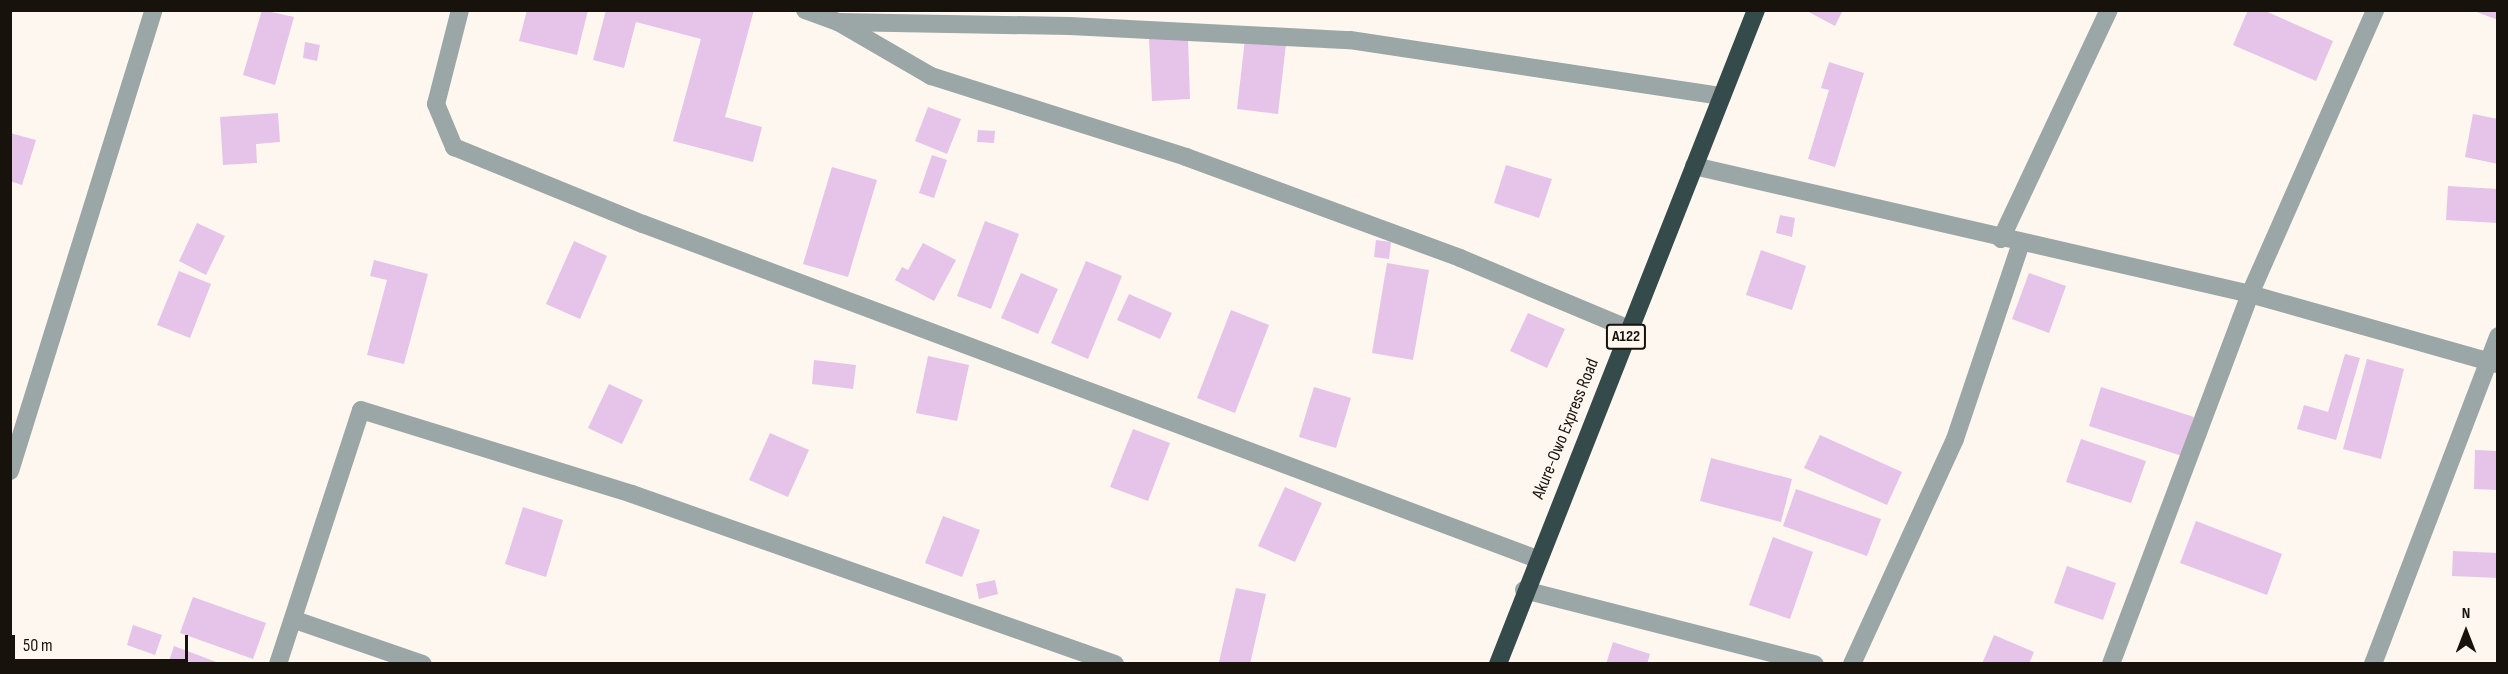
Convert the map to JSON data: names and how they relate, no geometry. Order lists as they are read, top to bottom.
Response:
{
  "streets": {
    "highway": ["A122", "Akure-Owo Express Road"]
  },
  "scale_bar": "50 m",
  "north": "top"
}
